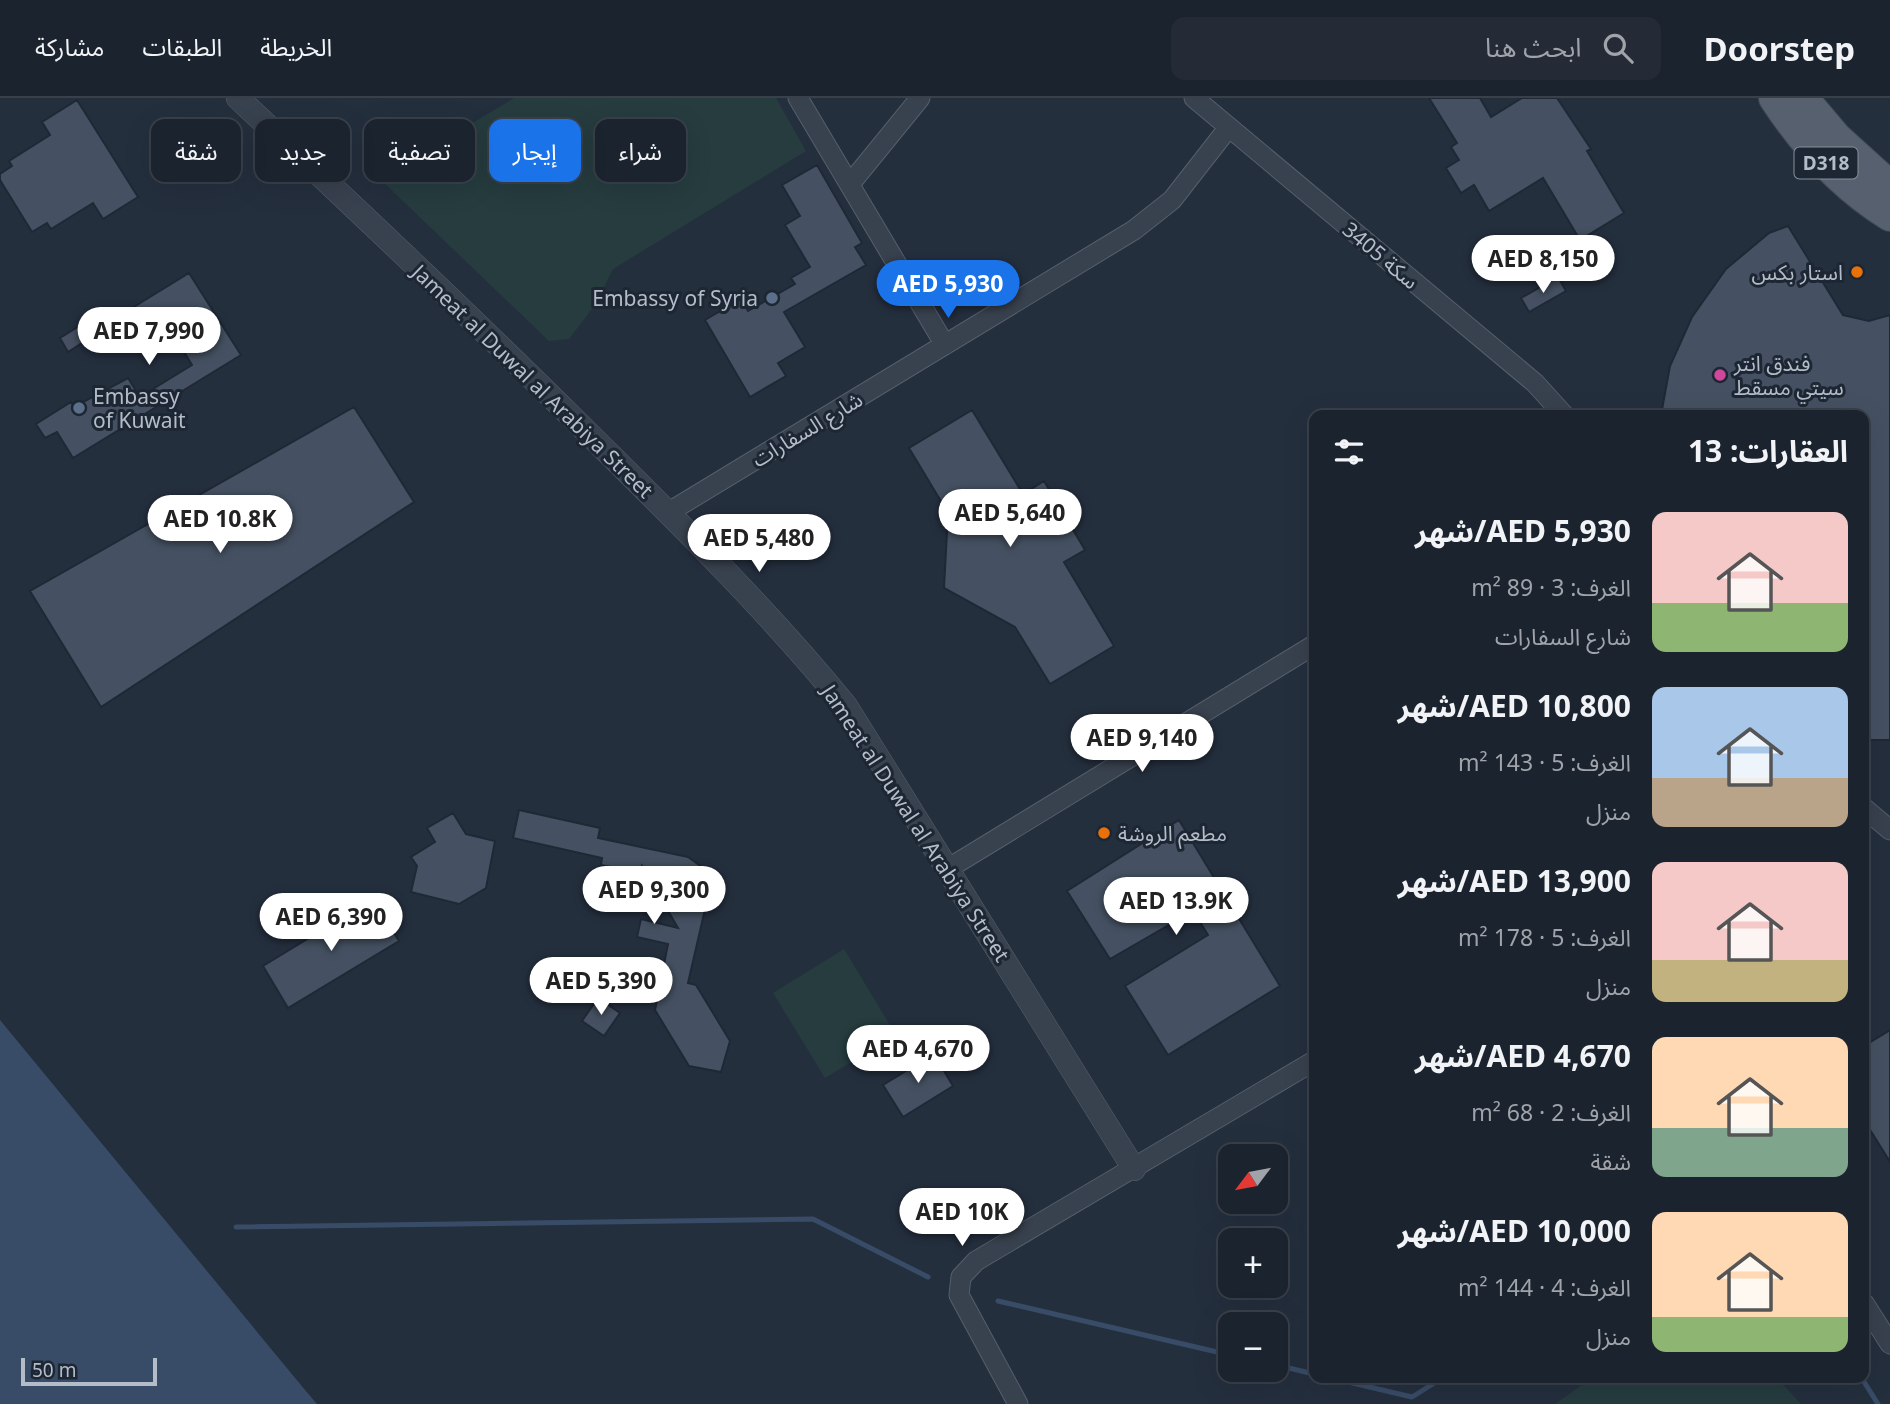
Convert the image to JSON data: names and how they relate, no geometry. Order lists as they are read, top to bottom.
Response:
{
  "streets": {
    "main road": ["D318"],
    "street": ["سكة 3405", "Jameat al Duwal al Arabiya Street", "شارع السفارات"]
  },
  "crossings": [
    ["سكة 3405", "شارع السفارات"],
    ["Jameat al Duwal al Arabiya Street", "شارع السفارات"]
  ],
  "places": [
    "استار بكس",
    "Embassy of Syria",
    "فندق انتر سيتي مسقط",
    "Embassy of Kuwait",
    "مطعم الروشة"
  ],
  "scale_bar": "50 m",
  "north": "bottom left",
  "page": {
    "header": "Doorstep",
    "search": "ابحث هنا",
    "nav": ["الخريطة", "الطبقات", "مشاركة"],
    "chip": [
      "شراء",
      "إيجار",
      "تصفية",
      "جديد",
      "شقة"
    ],
    "price": [
      "AED 8,150",
      "AED 5,930",
      "AED 7,990",
      "AED 5,640",
      "AED 10.8K",
      "AED 5,480",
      "AED 9,140",
      "AED 9,300",
      "AED 13.9K",
      "AED 6,390",
      "AED 5,390",
      "AED 4,670",
      "AED 10K"
    ],
    "heading": "العقارات: 13",
    "list": [
      {
        "name": "AED 5,930/شهر",
        "note": "الغرف: 3 · 89 m² · شارع السفارات"
      },
      {
        "name": "AED 10,800/شهر",
        "note": "الغرف: 5 · 143 m² · منزل"
      },
      {
        "name": "AED 13,900/شهر",
        "note": "الغرف: 5 · 178 m² · منزل"
      },
      {
        "name": "AED 4,670/شهر",
        "note": "الغرف: 2 · 68 m² · شقة"
      },
      {
        "name": "AED 10,000/شهر",
        "note": "الغرف: 4 · 144 m² · منزل"
      }
    ],
    "map_buttons": ["+", "−"],
    "scale": "50 m"
  }
}
